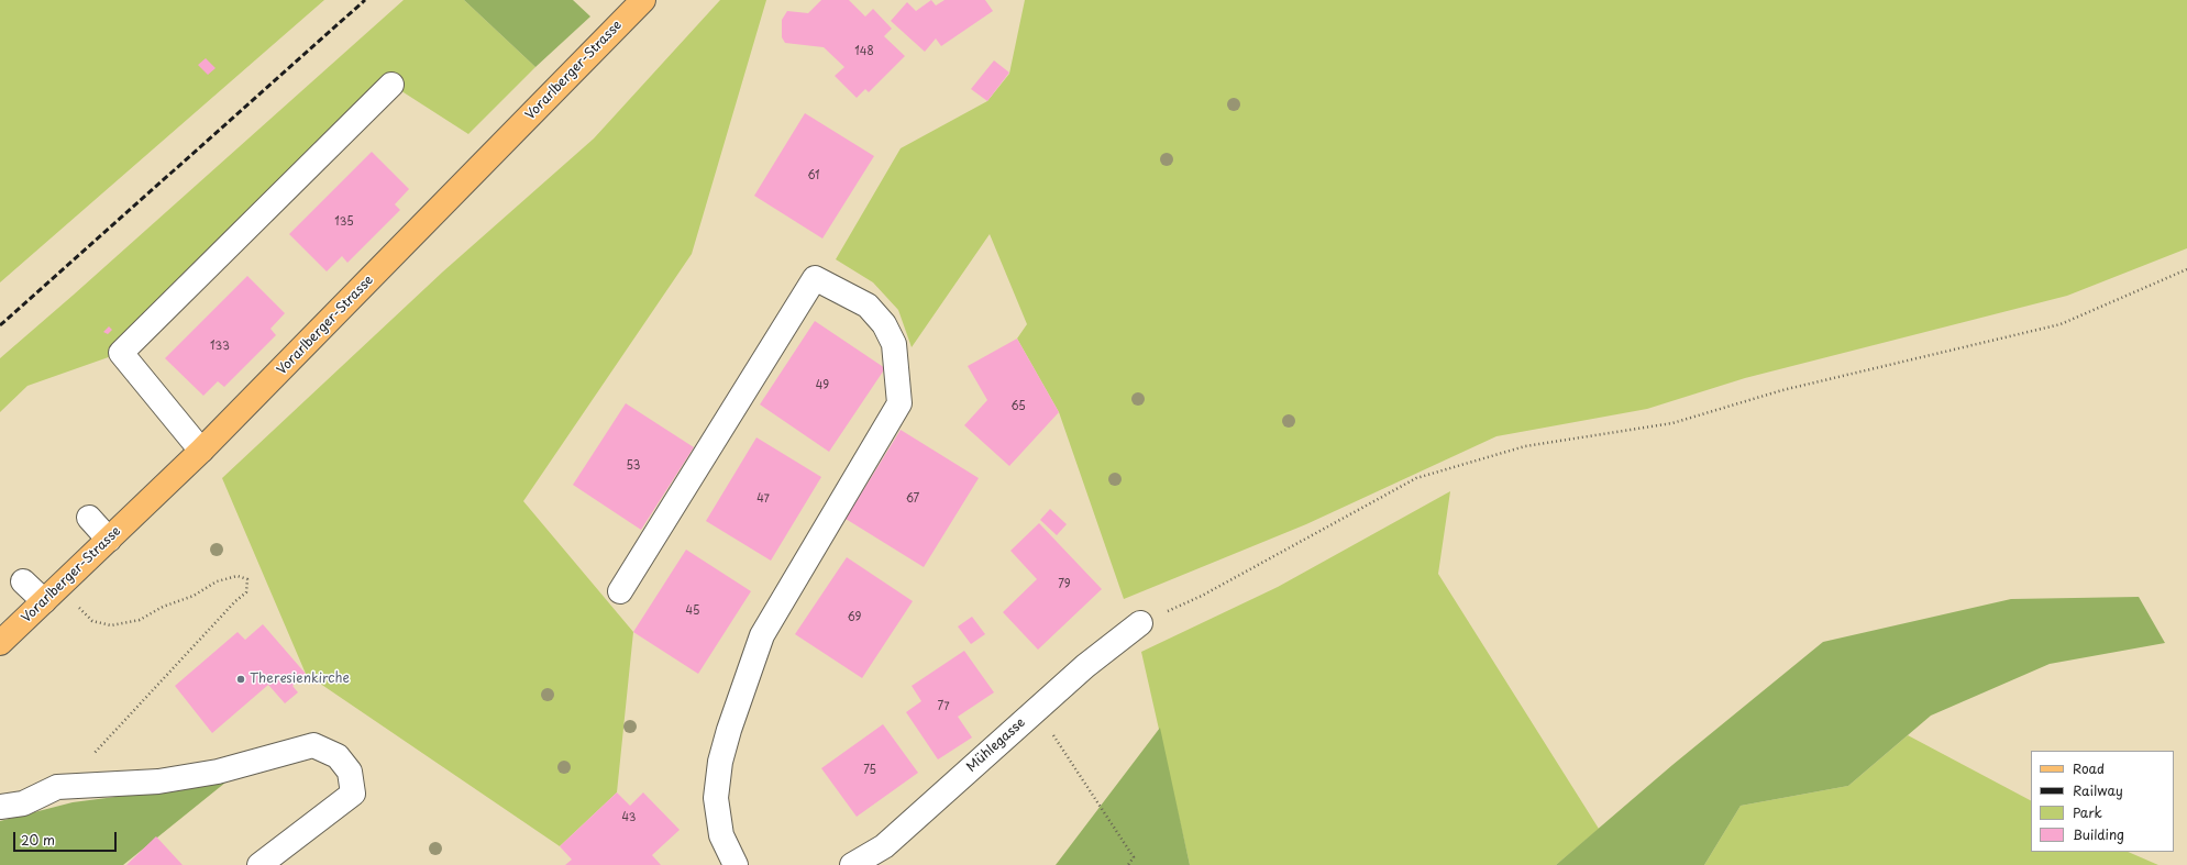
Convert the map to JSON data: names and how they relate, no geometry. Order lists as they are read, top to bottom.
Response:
{
  "streets": {
    "main road": ["Vorarlberger-Strasse"],
    "street": ["Mühlegasse"]
  },
  "places": ["Theresienkirche"],
  "house_numbers": [
    "148",
    "61",
    "135",
    "133",
    "49",
    "65",
    "53",
    "47",
    "67",
    "79",
    "45",
    "69",
    "77",
    "75",
    "43"
  ],
  "legend": [
    "Road",
    "Railway",
    "Park",
    "Building"
  ],
  "scale_bar": "20 m"
}
